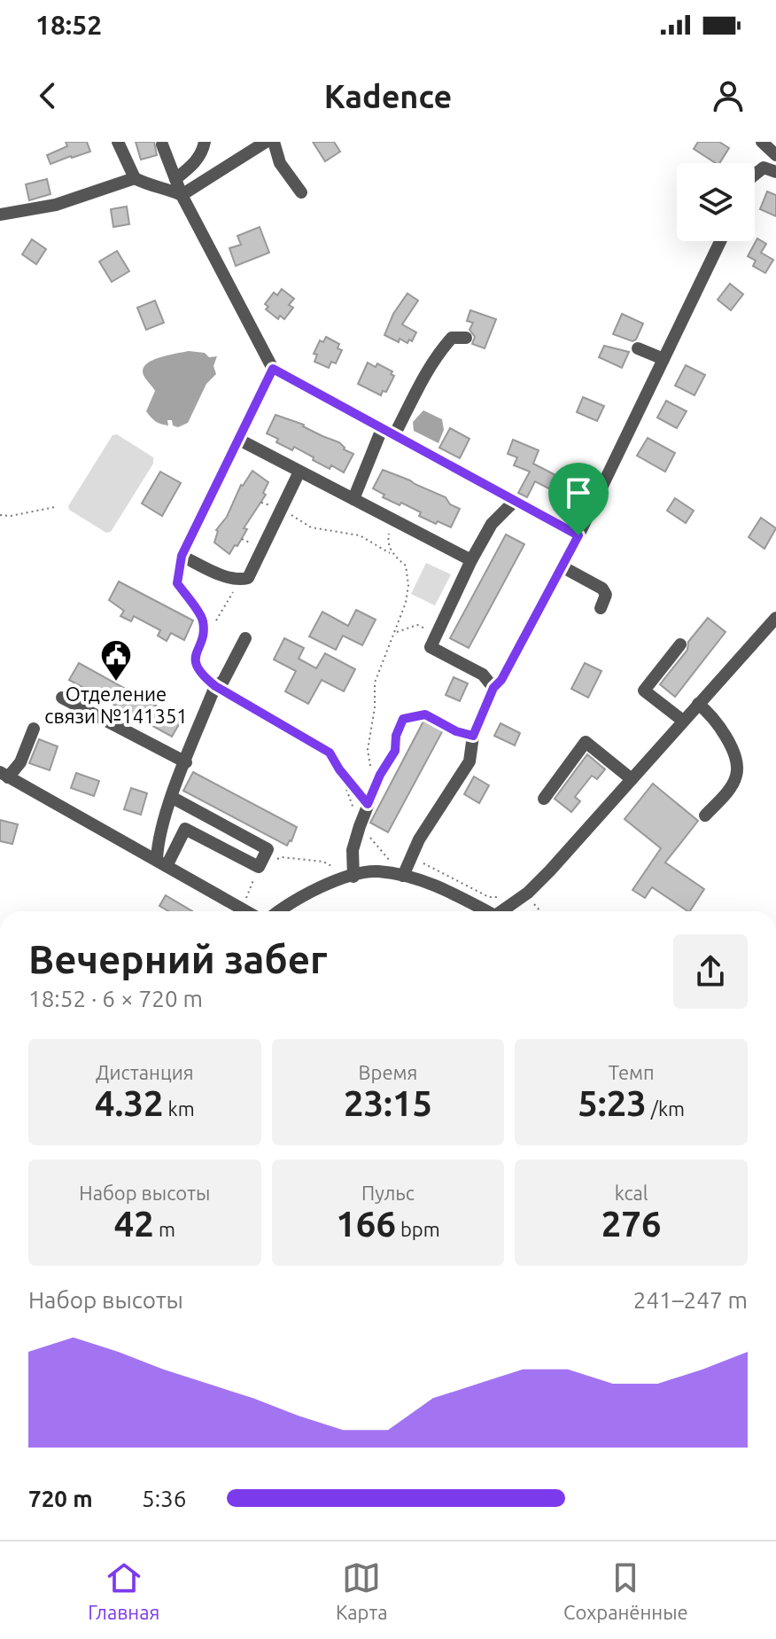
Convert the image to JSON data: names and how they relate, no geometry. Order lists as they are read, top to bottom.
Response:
{
  "places": {
    "public building": ["Отделение связи №141351"]
  },
  "page": {
    "status": "18:52",
    "header": "Kadence",
    "heading": ["Вечерний забег", "18:52 · 6 × 720 m"],
    "stats": [
      ["Дистанция", "4.32 km"],
      ["Время", "23:15"],
      ["Темп", "5:23 /km"],
      ["Набор высоты", "42 m"],
      ["Пульс", "166 bpm"],
      ["kcal", "276"]
    ],
    "chart": ["Набор высоты", "241–247 m"],
    "list": [
      {
        "name": "720 m",
        "note": "5:36"
      }
    ],
    "tabs": ["Главная", "Карта", "Сохранённые"]
  }
}
